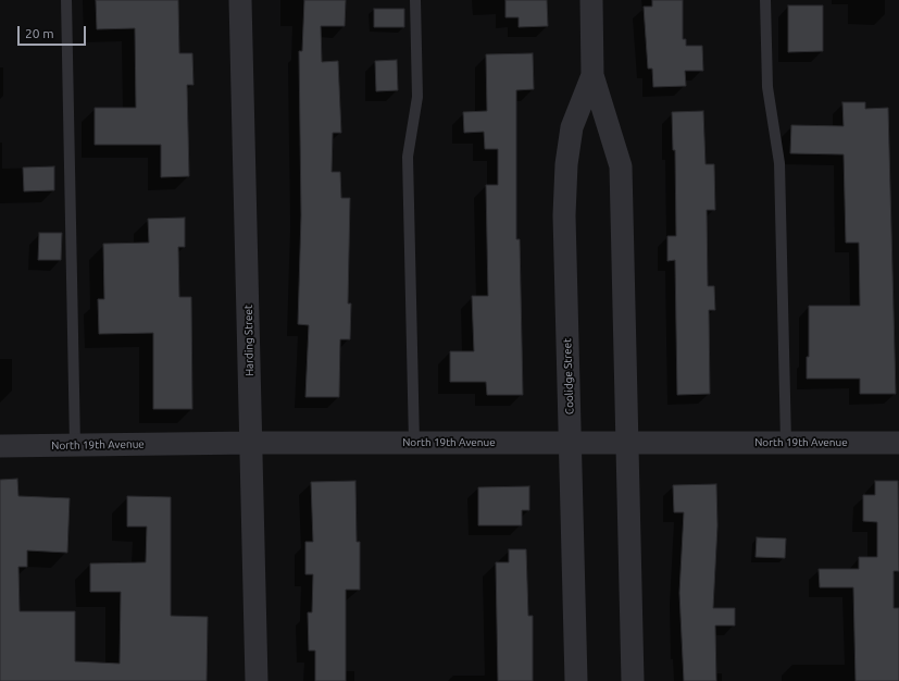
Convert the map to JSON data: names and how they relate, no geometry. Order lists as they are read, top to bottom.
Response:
{
  "streets": {
    "street": ["Harding Street", "Coolidge Street", "North 19th Avenue"]
  },
  "crossings": [
    ["Harding Street", "North 19th Avenue"],
    ["Coolidge Street", "North 19th Avenue"]
  ],
  "scale_bar": "20 m"
}
